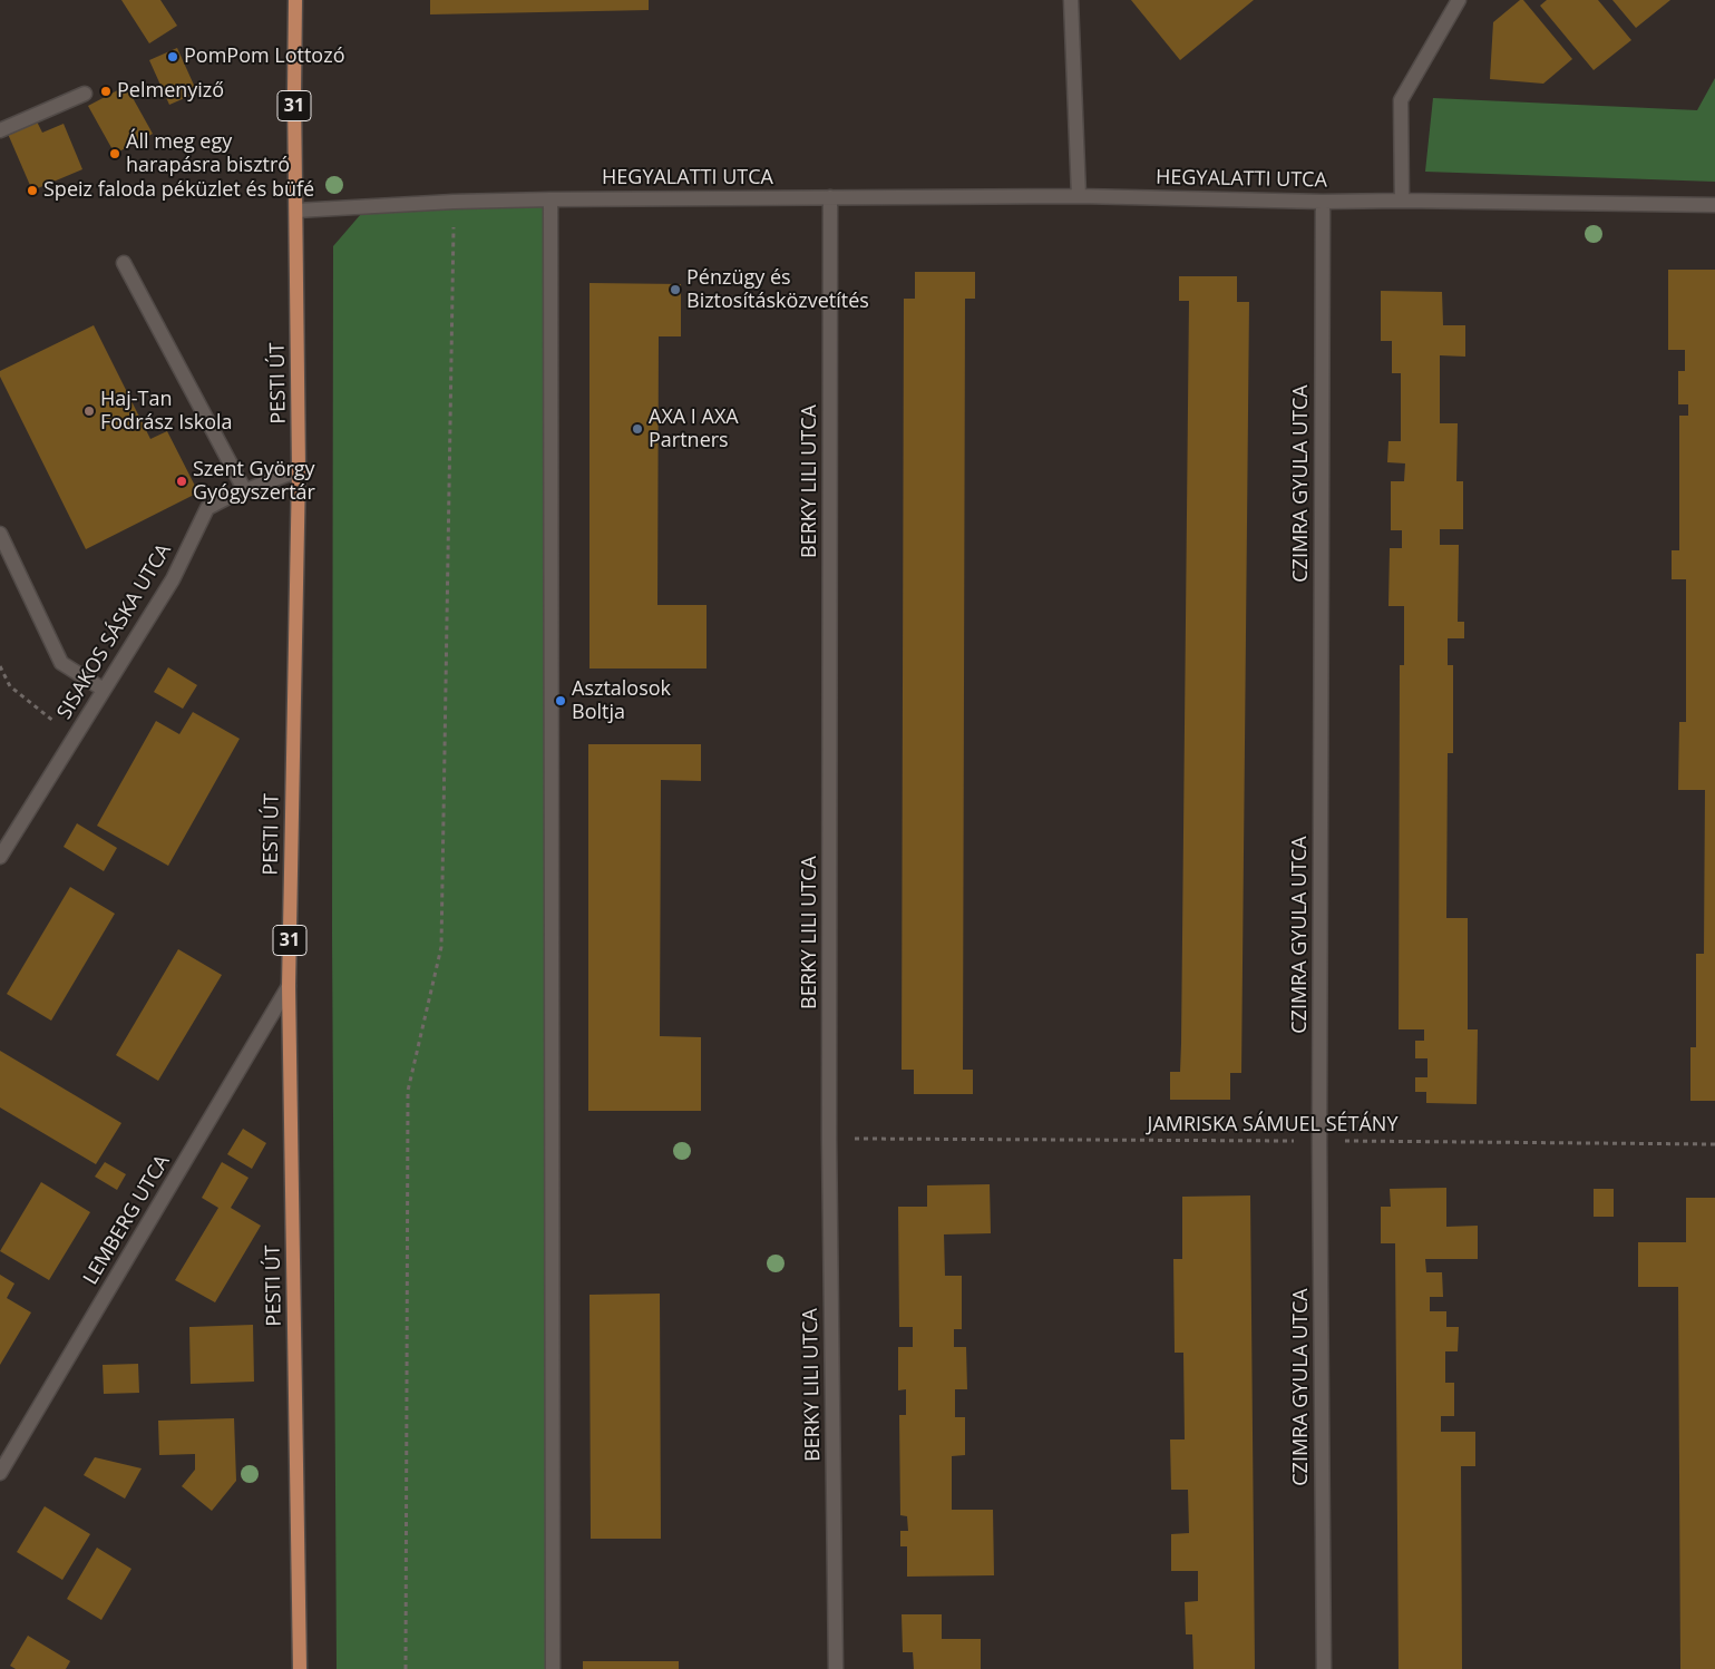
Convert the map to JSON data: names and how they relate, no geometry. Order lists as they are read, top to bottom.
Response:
{
  "streets": {
    "main road": ["31", "PESTI ÚT"],
    "street": [
      "HEGYALATTI UTCA",
      "BERKY LILI UTCA",
      "CZIMRA GYULA UTCA",
      "SISAKOS SÁSKA UTCA",
      "LEMBERG UTCA"
    ],
    "path": ["JAMRISKA SÁMUEL SÉTÁNY"]
  },
  "crossings": [
    ["HEGYALATTI UTCA", "PESTI ÚT"],
    ["HEGYALATTI UTCA", "BERKY LILI UTCA"],
    ["HEGYALATTI UTCA", "CZIMRA GYULA UTCA"],
    ["PESTI ÚT", "SISAKOS SÁSKA UTCA"],
    ["PESTI ÚT", "LEMBERG UTCA"],
    ["BERKY LILI UTCA", "JAMRISKA SÁMUEL SÉTÁNY"],
    ["CZIMRA GYULA UTCA", "JAMRISKA SÁMUEL SÉTÁNY"]
  ],
  "places": [
    "PomPom Lottozó",
    "Pelmenyiző",
    "Áll meg egy harapásra bisztró",
    "Speiz faloda péküzlet és büfé",
    "Pénzügy és Biztosításközvetítés",
    "Haj-Tan Fodrász Iskola",
    "AXA I AXA Partners",
    "Szent György Gyógyszertár",
    "Asztalosok Boltja"
  ]
}
